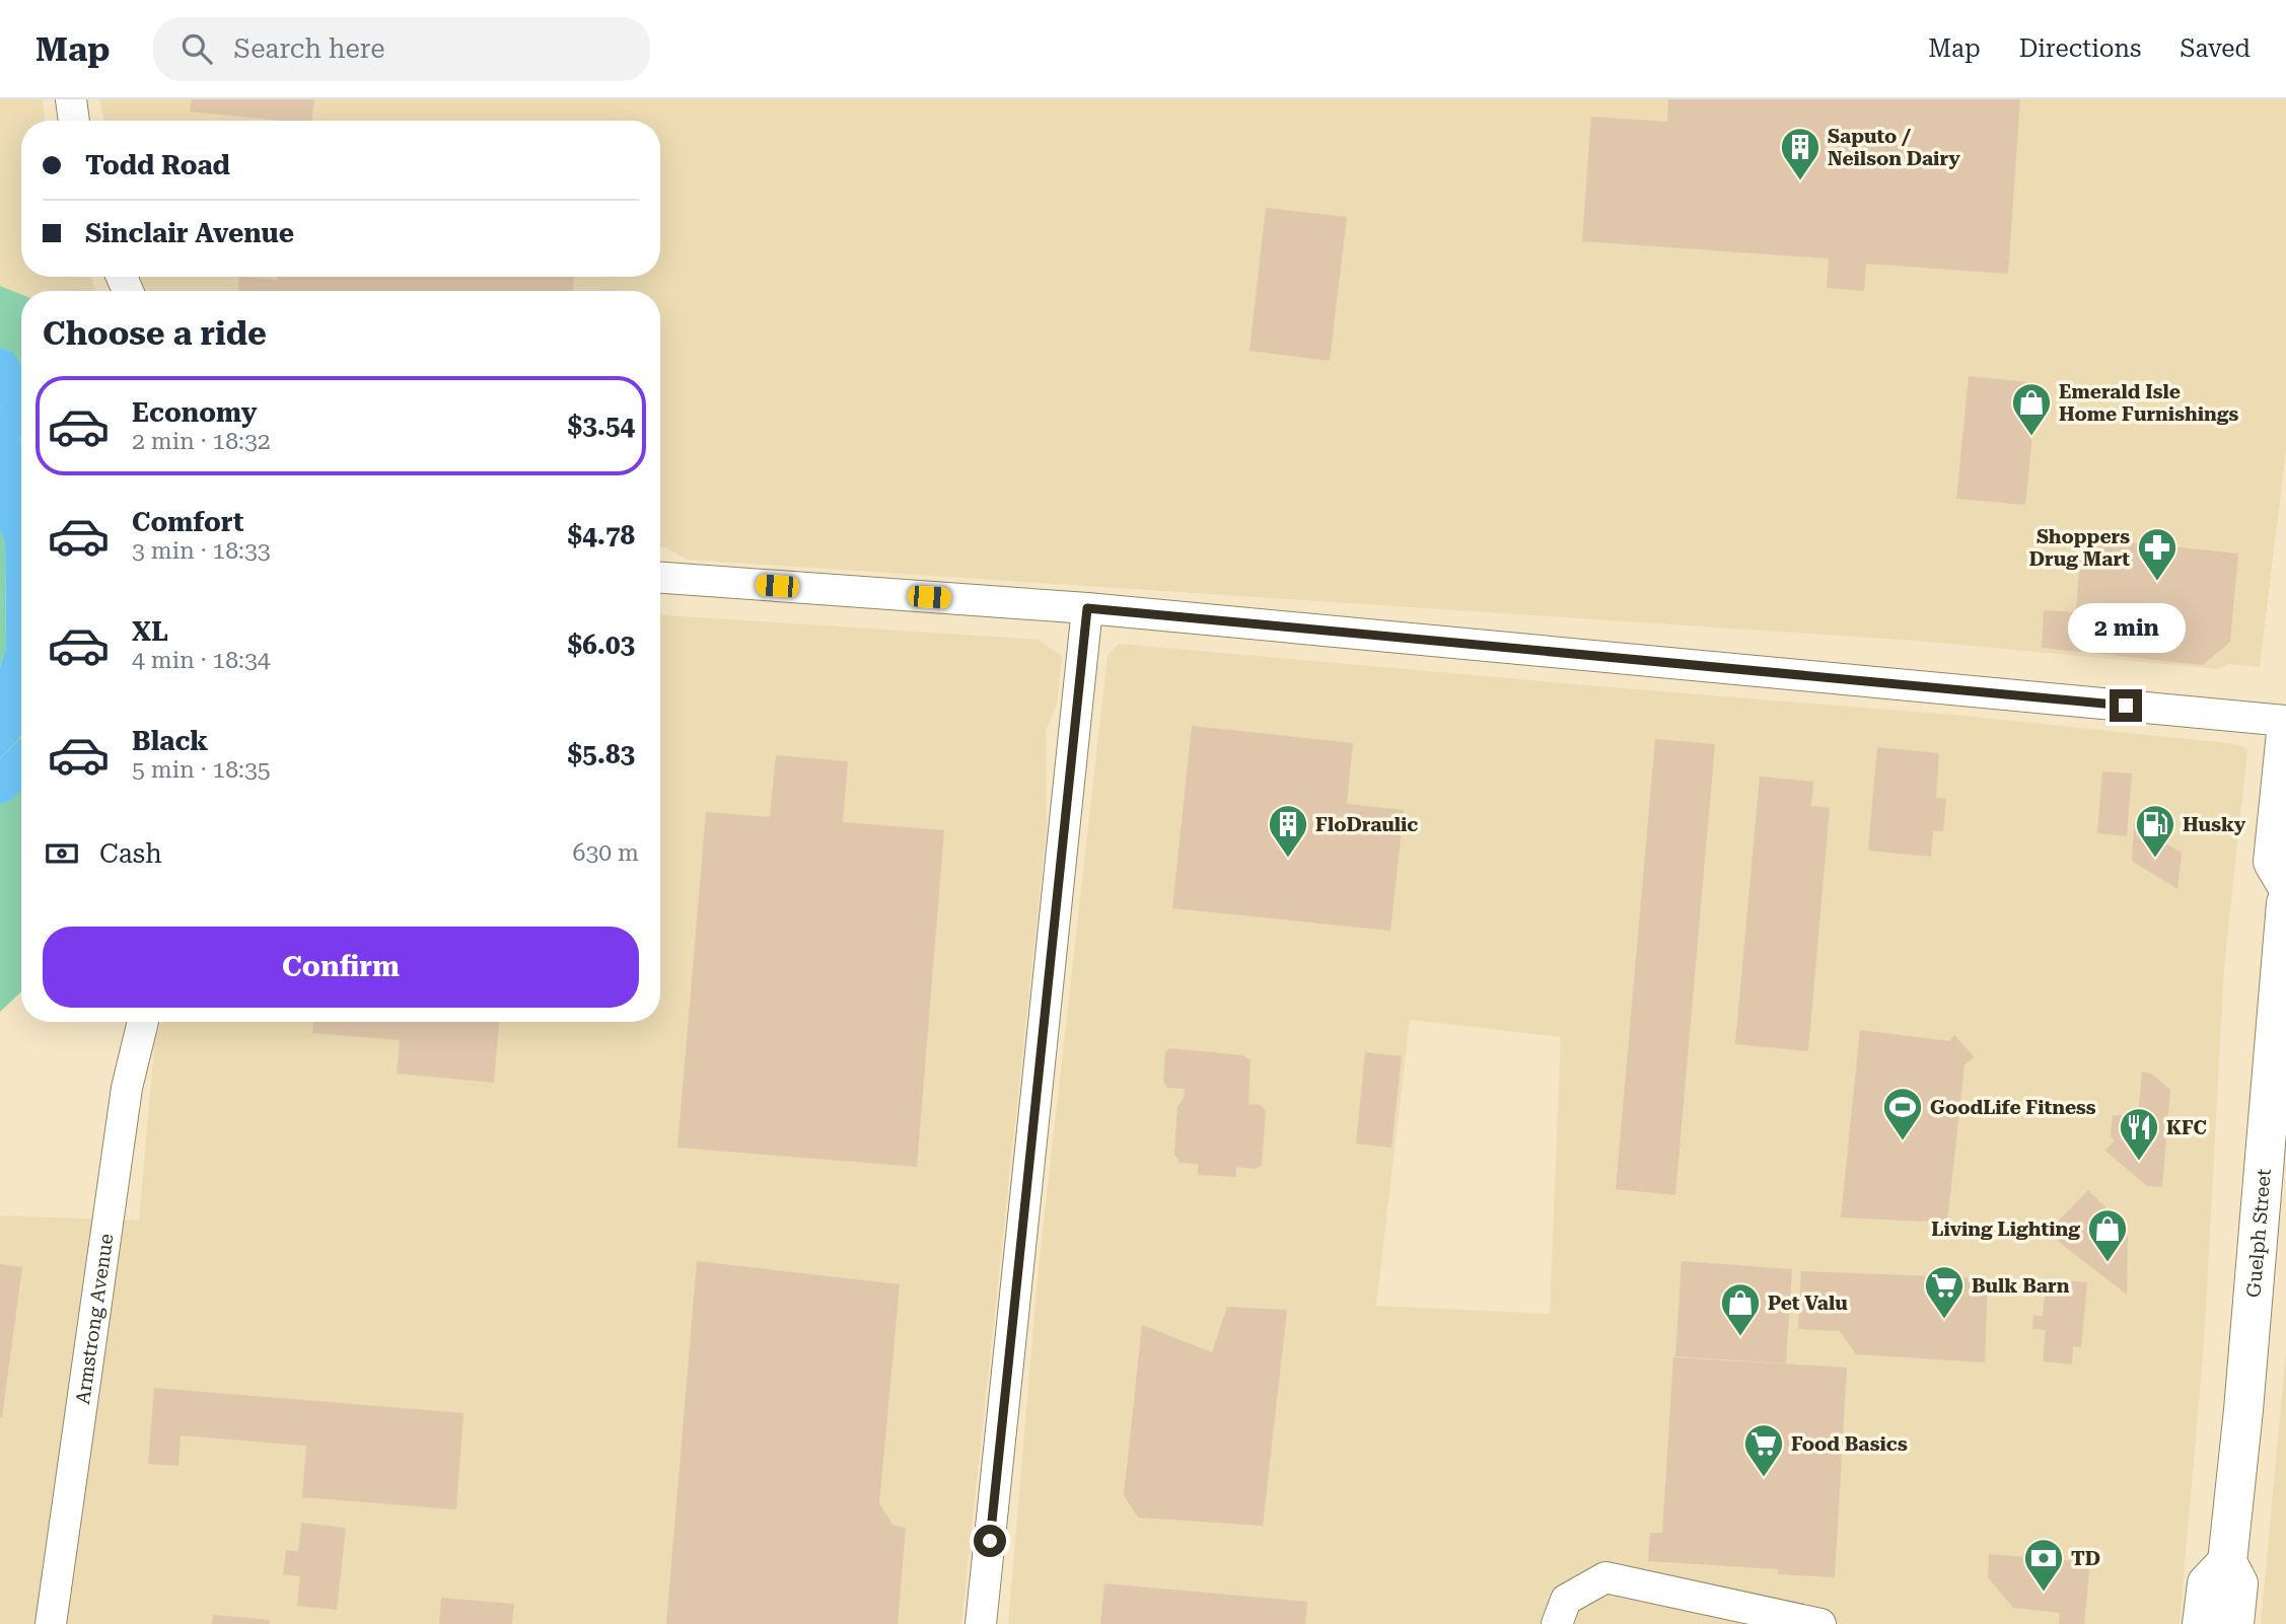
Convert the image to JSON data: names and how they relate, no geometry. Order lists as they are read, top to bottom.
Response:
{
  "streets": {
    "main road": ["Guelph Street"],
    "street": ["Armstrong Avenue"]
  },
  "places": {
    "building": ["Saputo / Neilson Dairy", "FloDraulic"],
    "shop": ["Emerald Isle Home Furnishings", "Living Lighting", "Pet Valu"],
    "pharmacy": ["Shoppers Drug Mart"],
    "fuel station": ["Husky"],
    "sports": ["GoodLife Fitness"],
    "restaurant": ["KFC"],
    "supermarket": ["Bulk Barn", "Food Basics"],
    "bank": ["TD"]
  },
  "page": {
    "header": "Map",
    "search": "Search here",
    "nav": ["Map", "Directions", "Saved"],
    "banner": ["Todd Road", "Sinclair Avenue"],
    "heading": "Choose a ride",
    "list": [
      {
        "name": "Economy",
        "note": "2 min · 18:32",
        "value": "$3.54"
      },
      {
        "name": "Comfort",
        "note": "3 min · 18:33",
        "value": "$4.78"
      },
      {
        "name": "XL",
        "note": "4 min · 18:34",
        "value": "$6.03"
      },
      {
        "name": "Black",
        "note": "5 min · 18:35",
        "value": "$5.83"
      }
    ],
    "bubble": "2 min",
    "pay": ["Cash", "630 m"],
    "buttons": "Confirm"
  }
}
